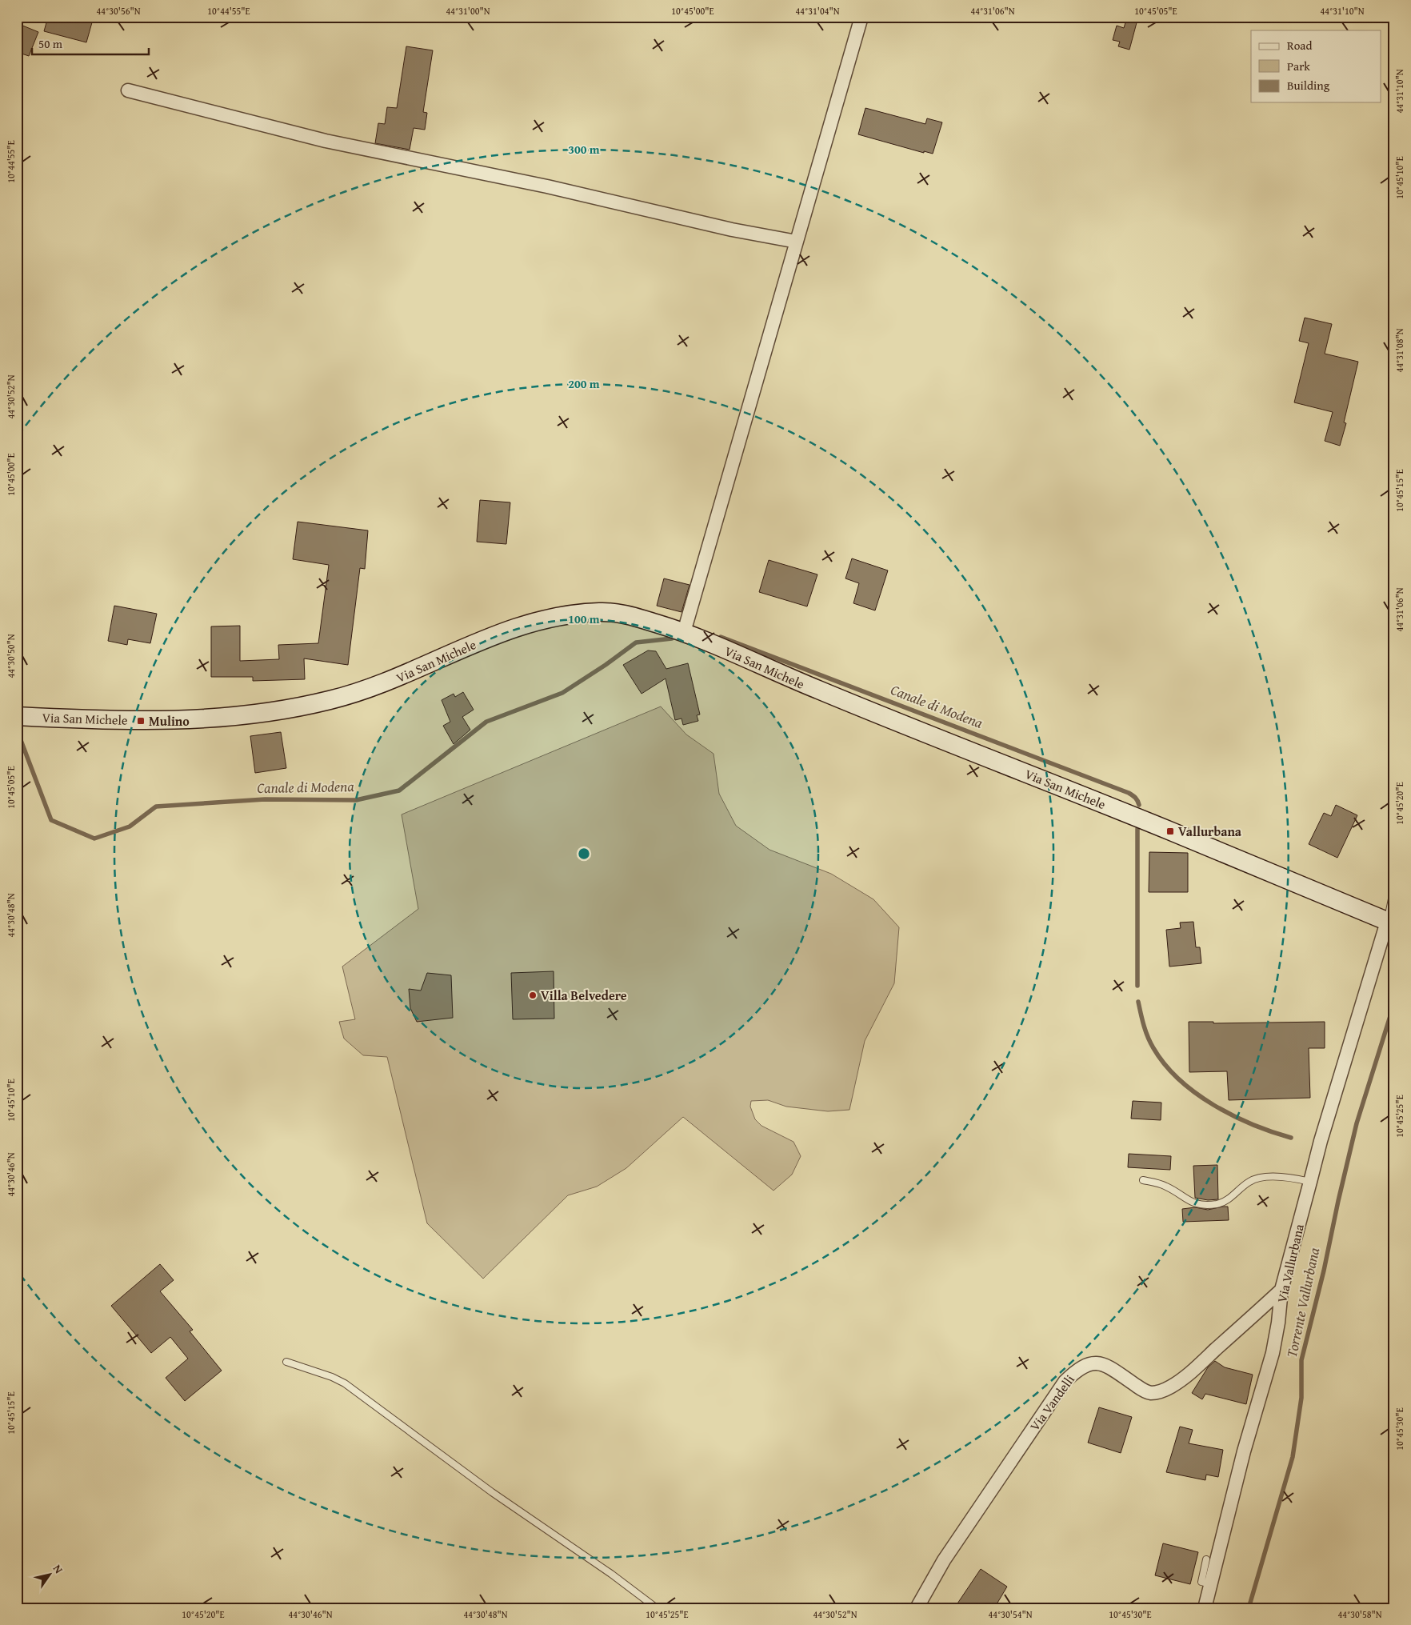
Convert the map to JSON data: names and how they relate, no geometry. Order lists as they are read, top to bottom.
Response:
{
  "streets": {
    "main road": ["Via San Michele"],
    "street": ["Via Vallurbana", "Via Vandelli"]
  },
  "crossings": [
    ["Via San Michele", "Via Vallurbana"],
    ["Via Vallurbana", "Via Vandelli"]
  ],
  "water": ["Canale di Modena", "Torrente Vallurbana"],
  "places": {
    "transit": ["Mulino", "Vallurbana"],
    "other": ["Villa Belvedere"]
  },
  "legend": ["Road", "Park", "Building"],
  "scale_bar": "50 m",
  "north": "top right",
  "coordinates": [
    "44°30'56\"N",
    "10°44'55\"E",
    "44°31'00\"N",
    "10°45'00\"E",
    "44°31'04\"N",
    "44°31'06\"N",
    "10°45'05\"E",
    "44°31'10\"N",
    "10°45'10\"E",
    "44°31'08\"N",
    "44°30'52\"N",
    "10°45'15\"E",
    "44°30'50\"N",
    "10°45'20\"E",
    "44°30'48\"N",
    "10°45'25\"E",
    "44°30'46\"N",
    "10°45'30\"E",
    "44°30'54\"N",
    "44°30'58\"N"
  ],
  "rings": ["300 m", "200 m", "100 m"]
}
